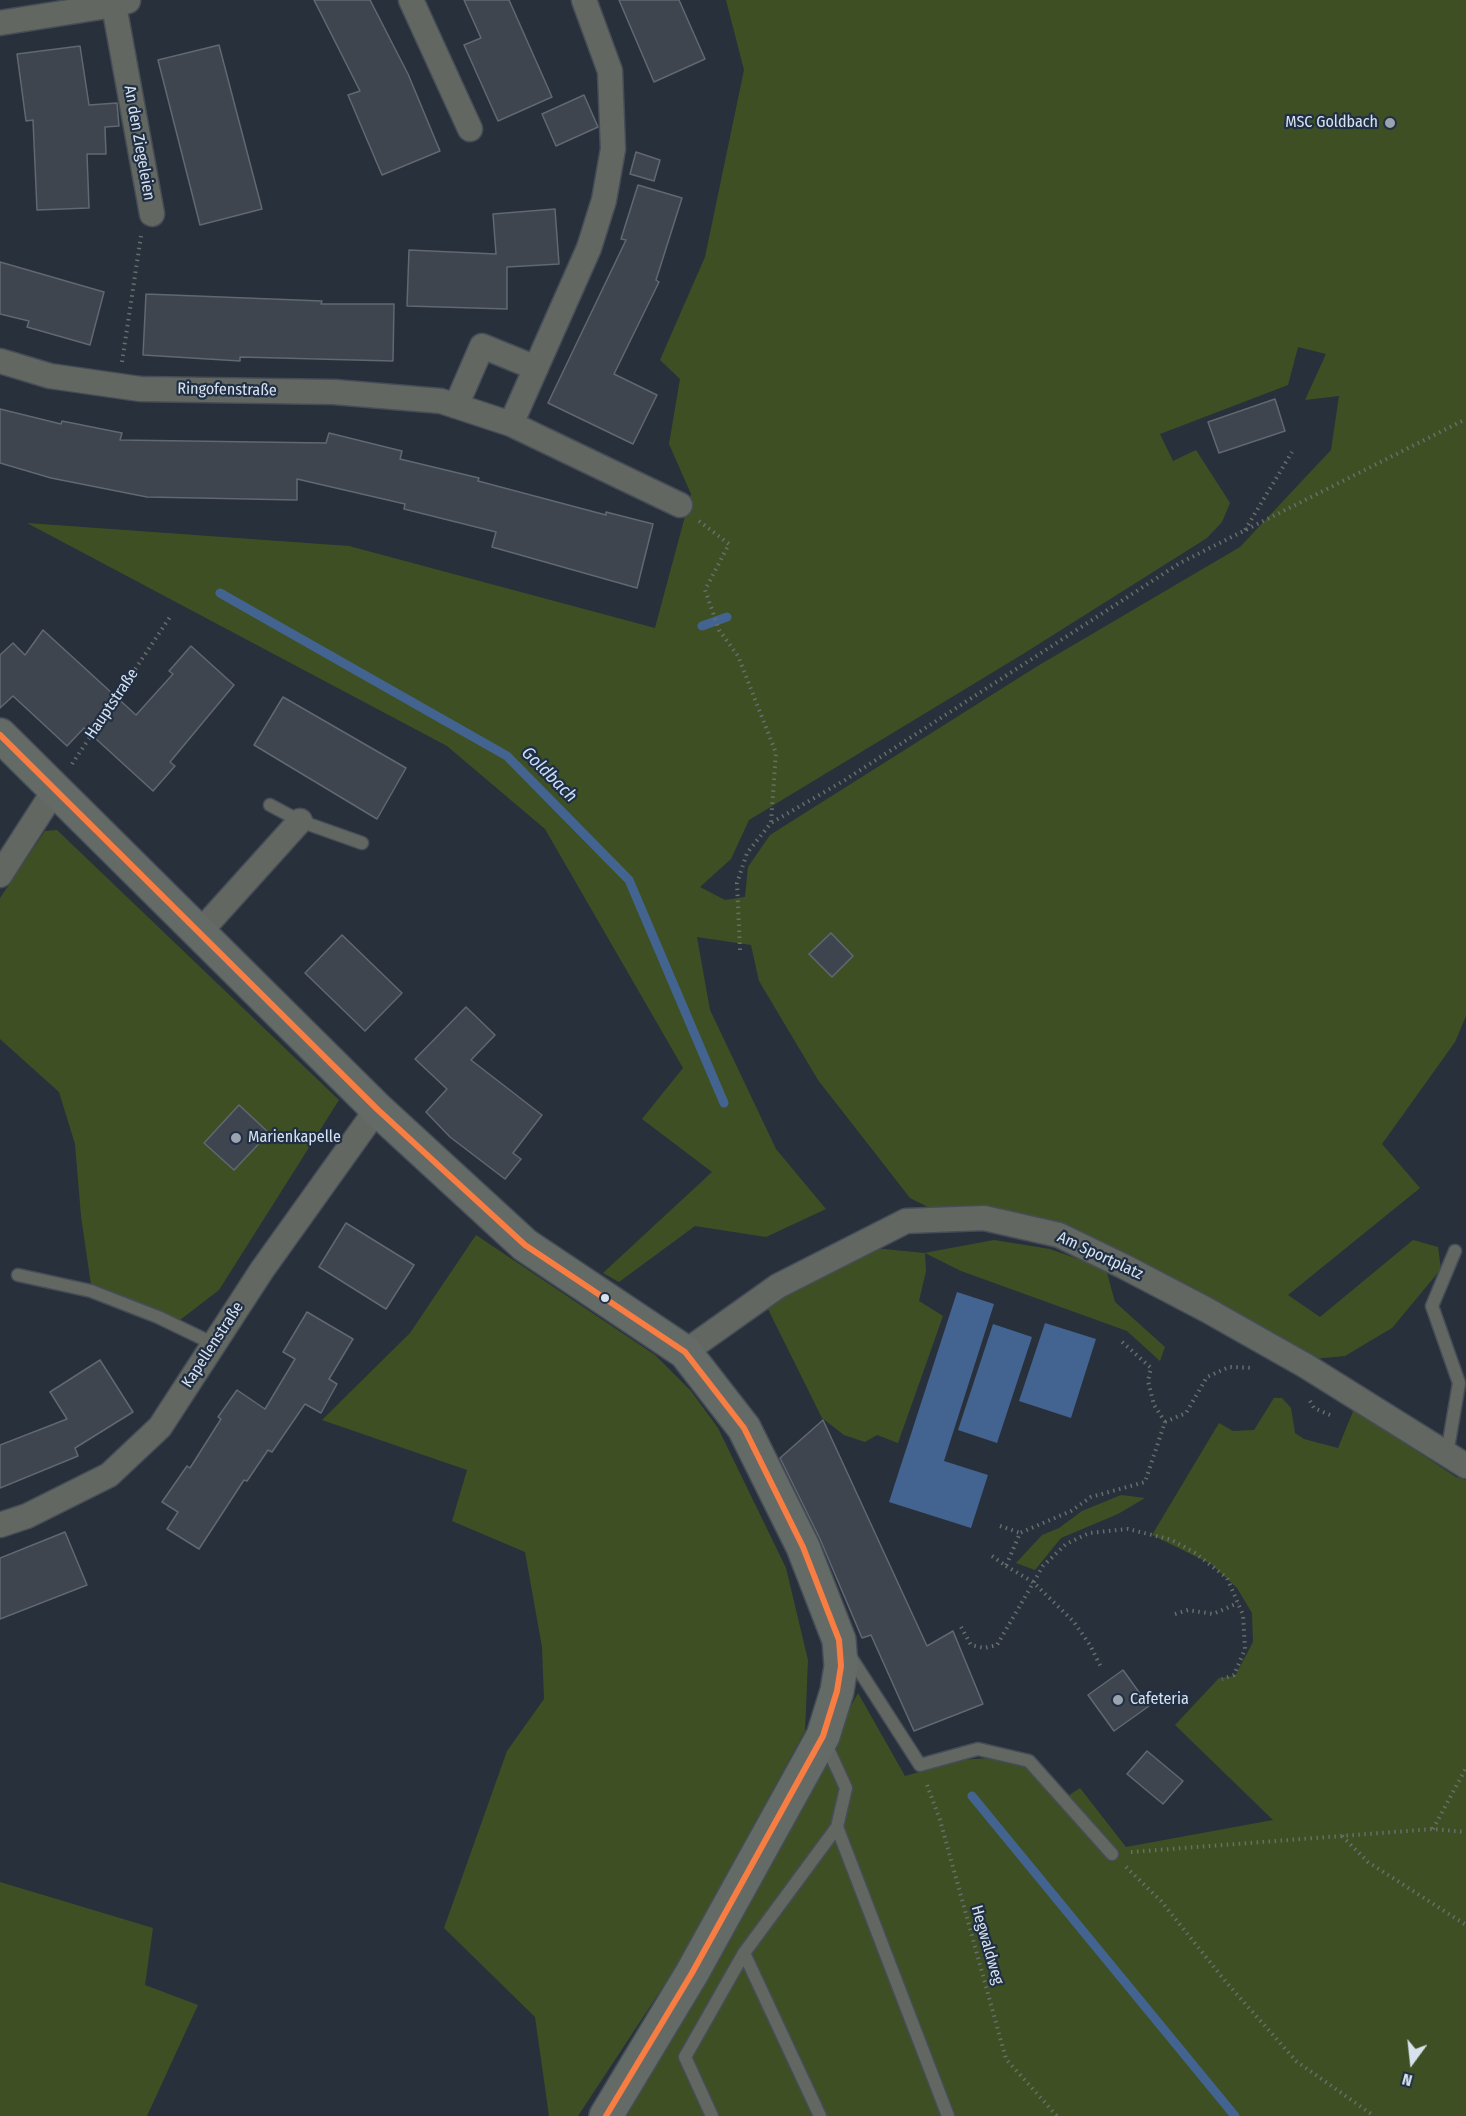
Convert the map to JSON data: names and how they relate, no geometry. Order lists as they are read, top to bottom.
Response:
{
  "streets": {
    "street": [
      "An den Ziegeleien",
      "Ringofenstraße",
      "Am Sportplatz",
      "Kapellenstraße"
    ],
    "path": ["Hauptstraße", "Hegwaldweg"]
  },
  "crossings": [
    ["An den Ziegeleien", "Ringofenstraße"]
  ],
  "water": ["Goldbach"],
  "places": ["MSC Goldbach", "Marienkapelle", "Cafeteria"],
  "north": "bottom"
}
